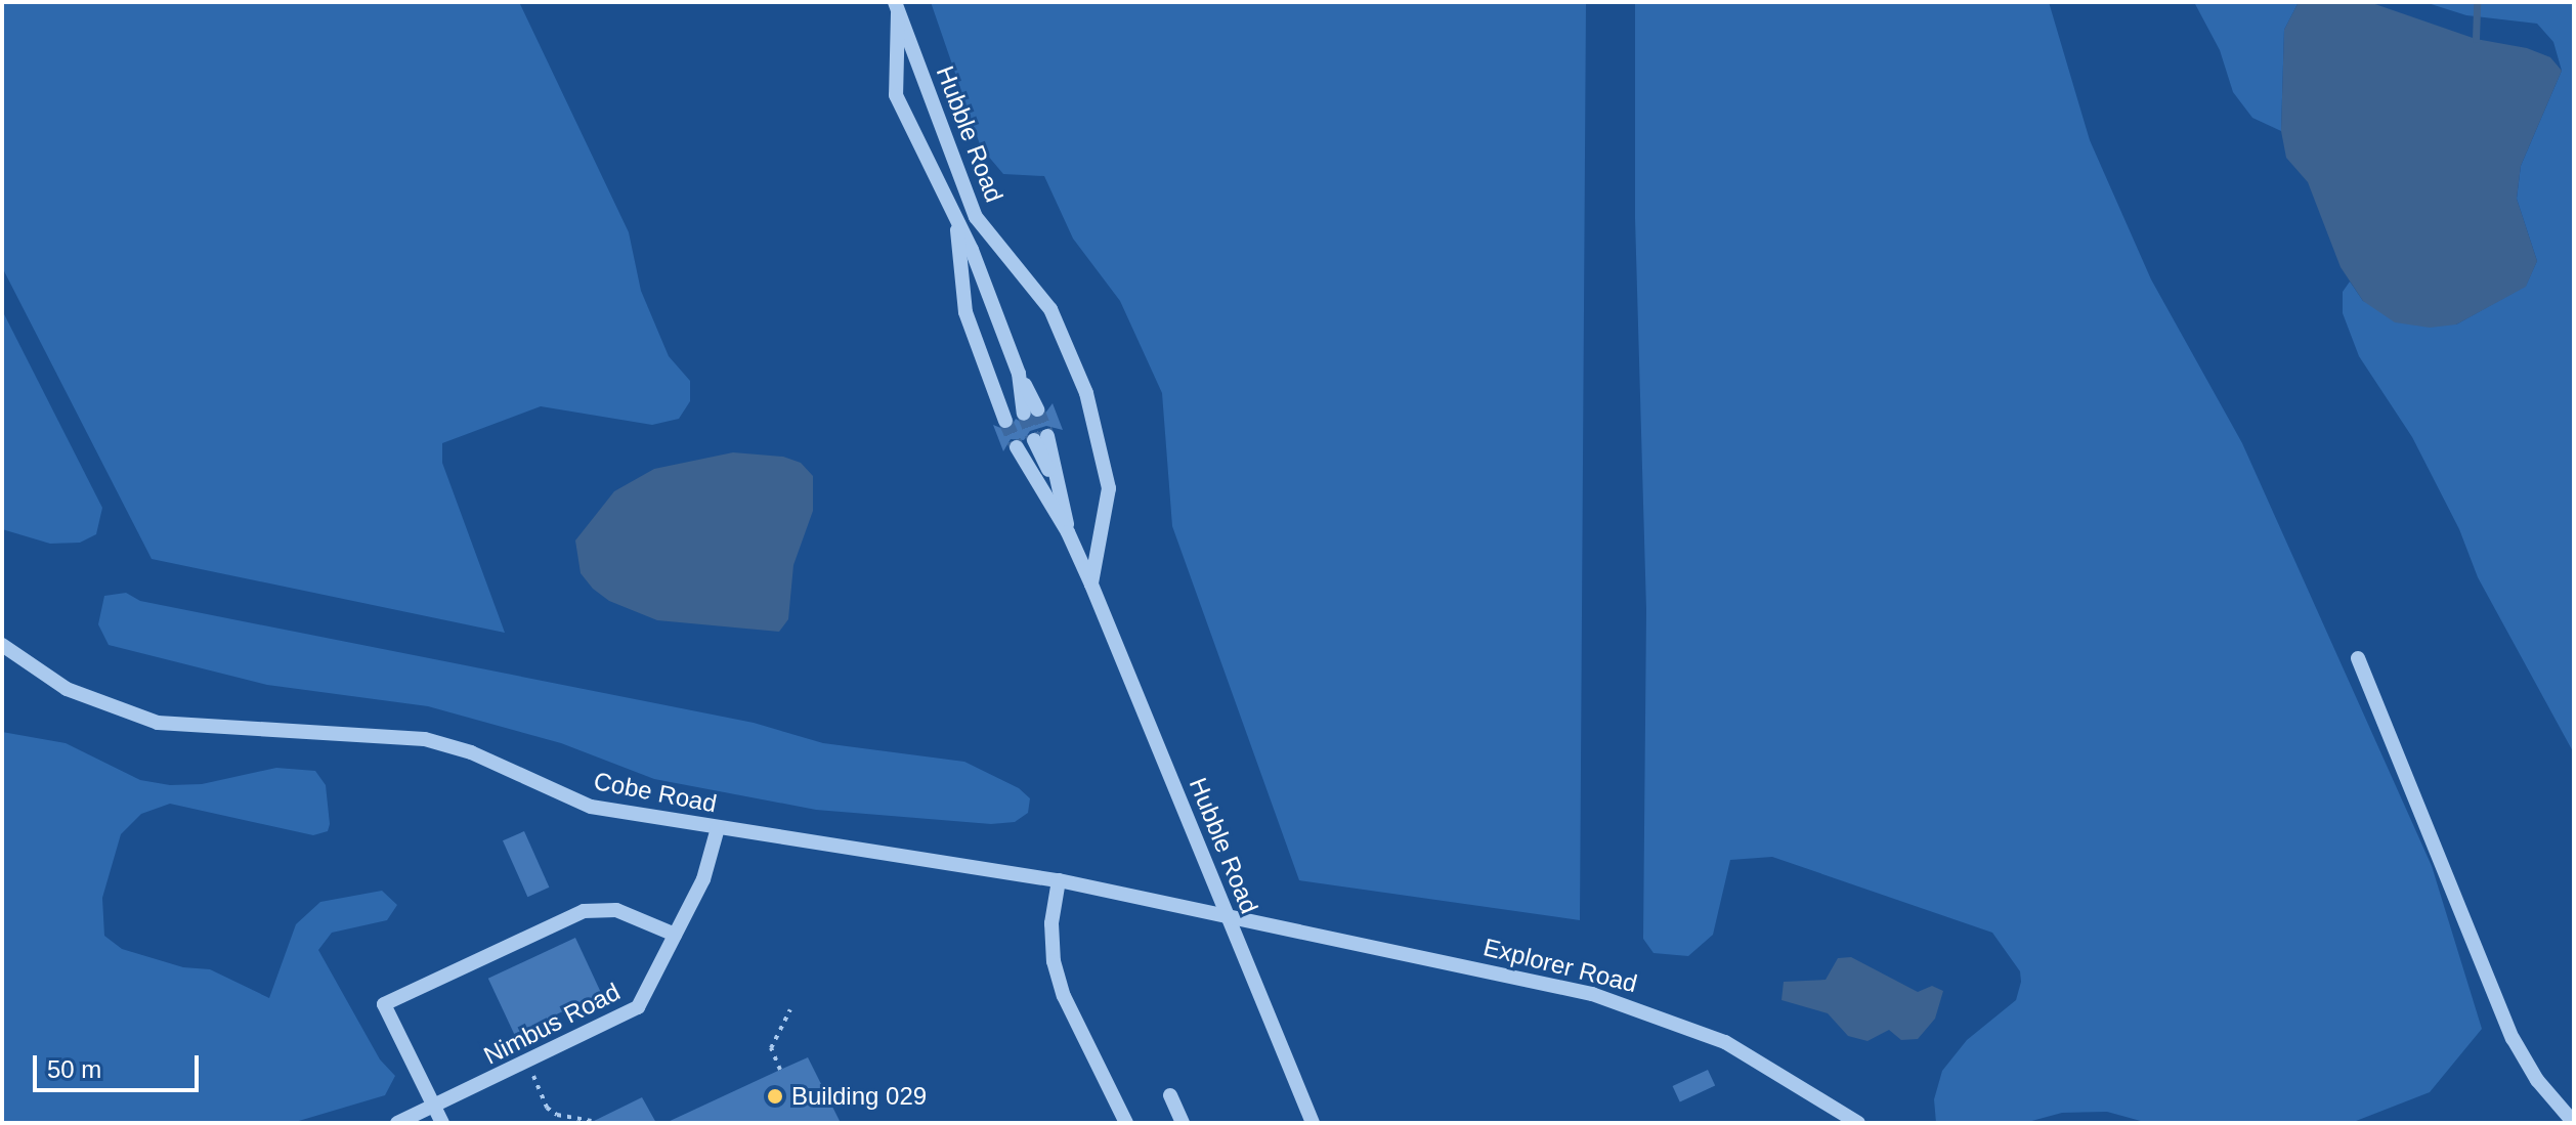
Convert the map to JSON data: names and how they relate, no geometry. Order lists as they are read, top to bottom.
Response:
{
  "streets": {
    "street": [
      "Hubble Road",
      "Cobe Road",
      "Explorer Road",
      "Nimbus Road"
    ]
  },
  "crossings": [
    ["Hubble Road", "Cobe Road"],
    ["Hubble Road", "Explorer Road"],
    ["Cobe Road", "Explorer Road"],
    ["Cobe Road", "Nimbus Road"]
  ],
  "places": ["Building 029"],
  "scale_bar": "50 m"
}
